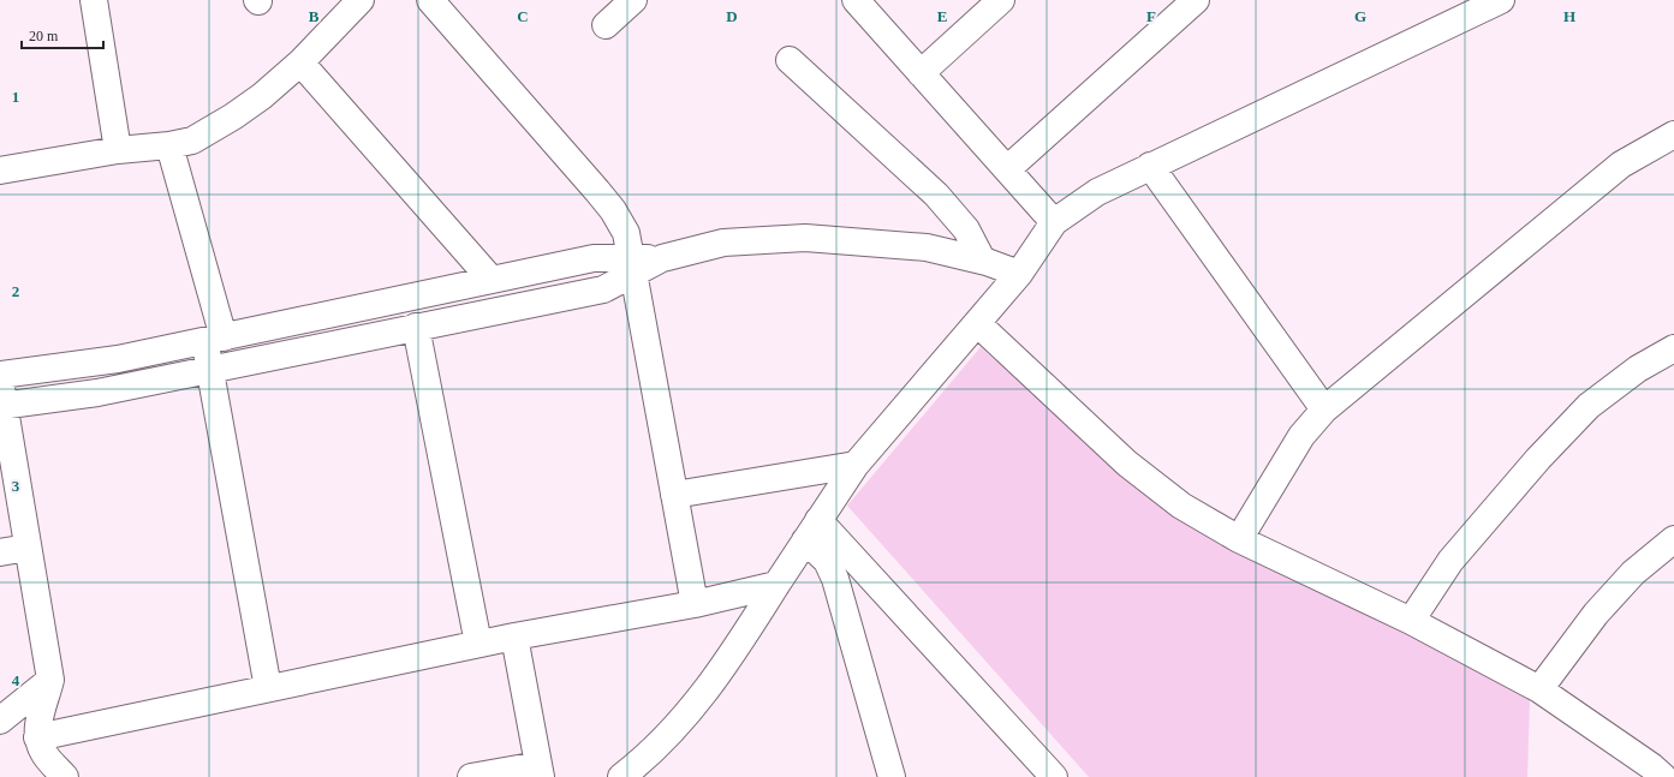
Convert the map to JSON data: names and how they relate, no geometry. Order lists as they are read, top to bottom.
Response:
{
  "scale_bar": "20 m",
  "grid": {
    "columns": [
      "B",
      "C",
      "D",
      "E",
      "F",
      "G",
      "H"
    ],
    "rows": [
      "1",
      "2",
      "3",
      "4"
    ]
  }
}
